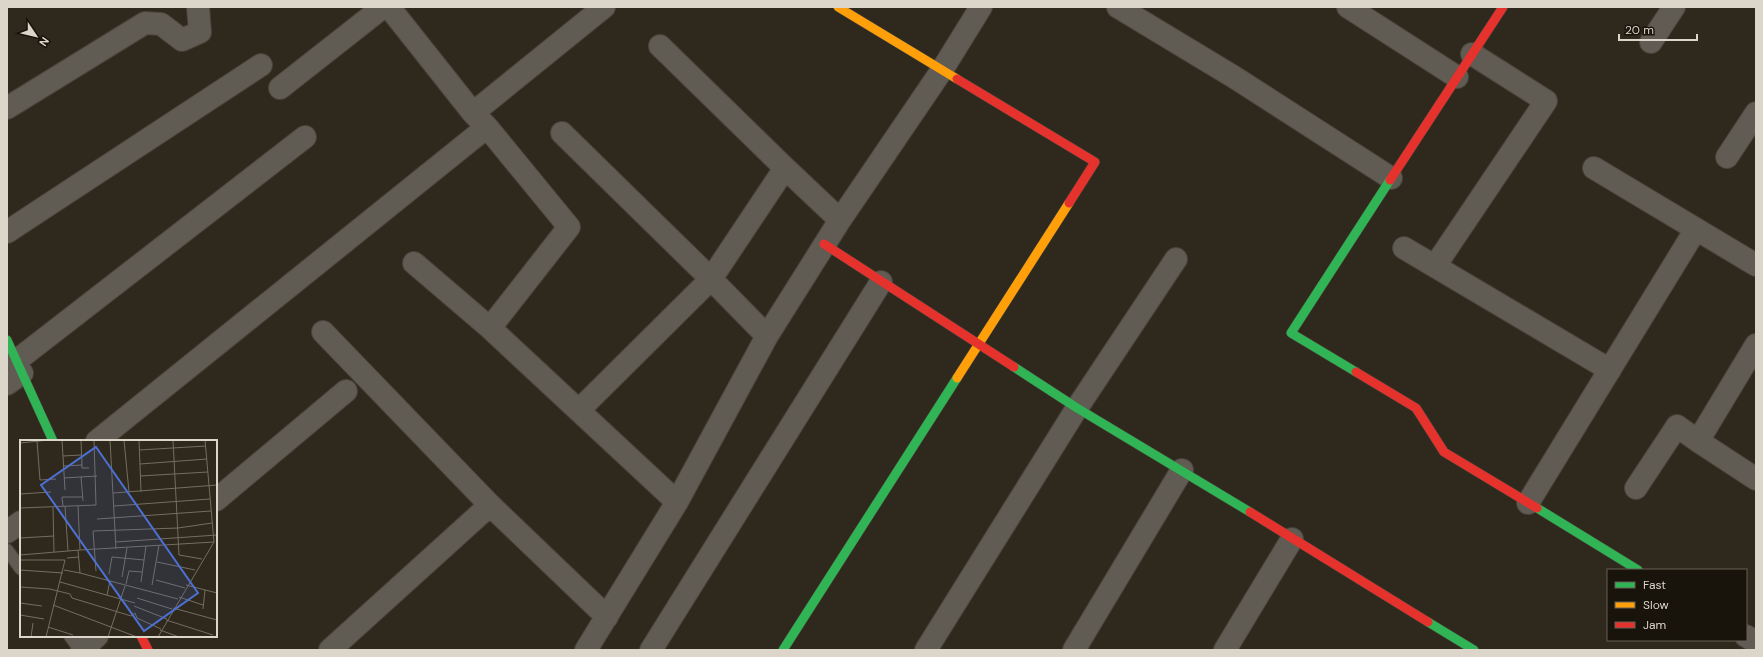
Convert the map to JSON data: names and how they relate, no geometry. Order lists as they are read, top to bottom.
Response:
{
  "legend": ["Fast", "Slow", "Jam"],
  "scale_bar": "20 m",
  "north": "bottom right"
}
